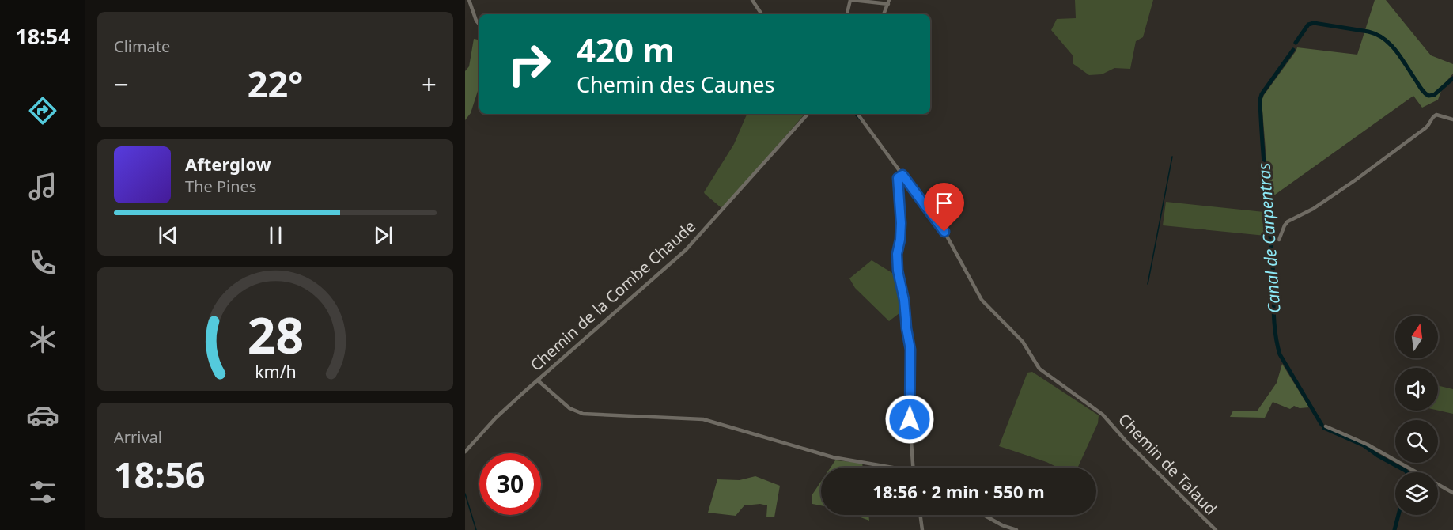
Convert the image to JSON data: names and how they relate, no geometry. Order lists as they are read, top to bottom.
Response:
{
  "streets": {
    "street": ["Chemin de la Combe Chaude", "Chemin de Talaud"]
  },
  "water": ["Canal de Carpentras"],
  "north": "top",
  "page": {
    "tabs": "18:54",
    "tile": [
      "Climate",
      ["Arrival", "18:56"]
    ],
    "turn": ["420 m", "Chemin des Caunes"],
    "heat": ["−", "22°", "+"],
    "song": ["Afterglow", "The Pines"],
    "limit": "30",
    "trip": "18:56 · 2 min · 550 m",
    "gauge": ["28", "km/h"]
  }
}
